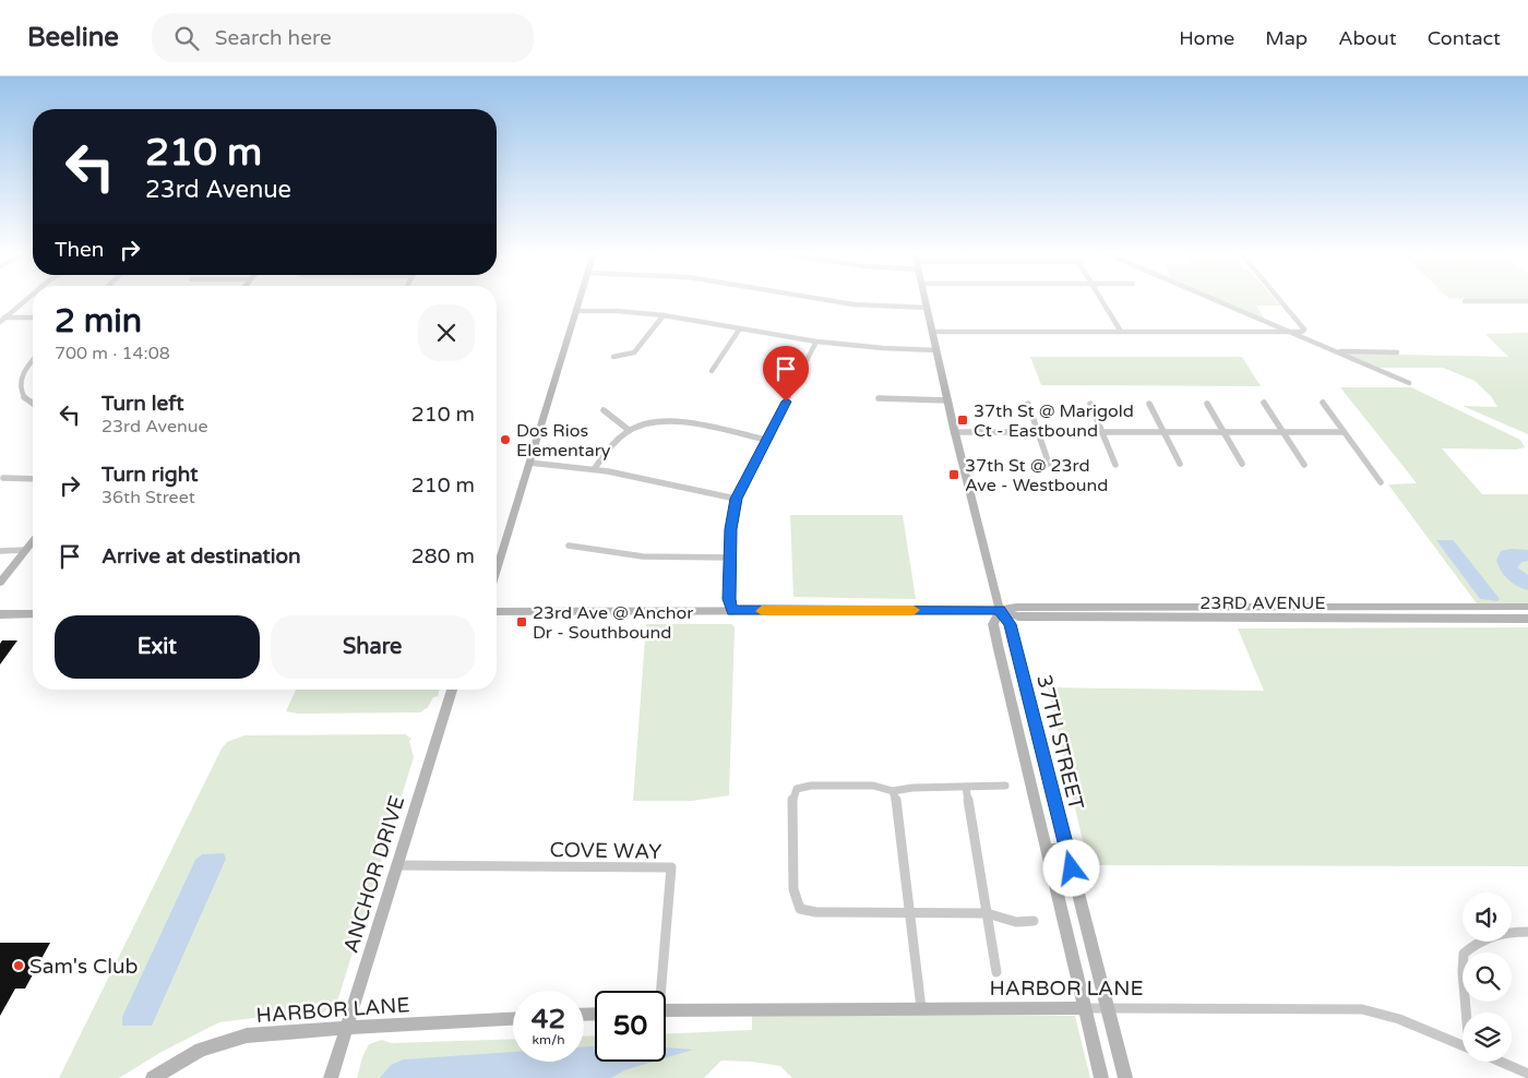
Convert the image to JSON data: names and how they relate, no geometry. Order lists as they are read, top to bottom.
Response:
{
  "streets": {
    "main road": [
      "23RD AVENUE",
      "37TH STREET",
      "ANCHOR DRIVE",
      "HARBOR LANE"
    ],
    "street": ["COVE WAY"]
  },
  "crossings": [
    ["23RD AVENUE", "37TH STREET"],
    ["37TH STREET", "HARBOR LANE"],
    ["COVE WAY", "ANCHOR DRIVE"],
    ["ANCHOR DRIVE", "HARBOR LANE"]
  ],
  "places": {
    "transit": ["37th St @ Marigold Ct - Eastbound", "37th St @ 23rd Ave - Westbound", "23rd Ave @ Anchor Dr - Southbound"],
    "other": ["Dos Rios Elementary", "Sam's Club"]
  },
  "page": {
    "header": "Beeline",
    "search": "Search here",
    "nav": [
      "Home",
      "Map",
      "About",
      "Contact"
    ],
    "turn": ["210 m", "23rd Avenue"],
    "then": "Then",
    "heading": ["2 min", "700 m · 14:08"],
    "list": [
      {
        "name": "Turn left",
        "note": "23rd Avenue",
        "value": "210 m"
      },
      {
        "name": "Turn right",
        "note": "36th Street",
        "value": "210 m"
      },
      {
        "name": "Arrive at destination",
        "value": "280 m"
      }
    ],
    "buttons": ["Exit", "Share"],
    "speed": "42 km/h",
    "limit": "50"
  }
}
